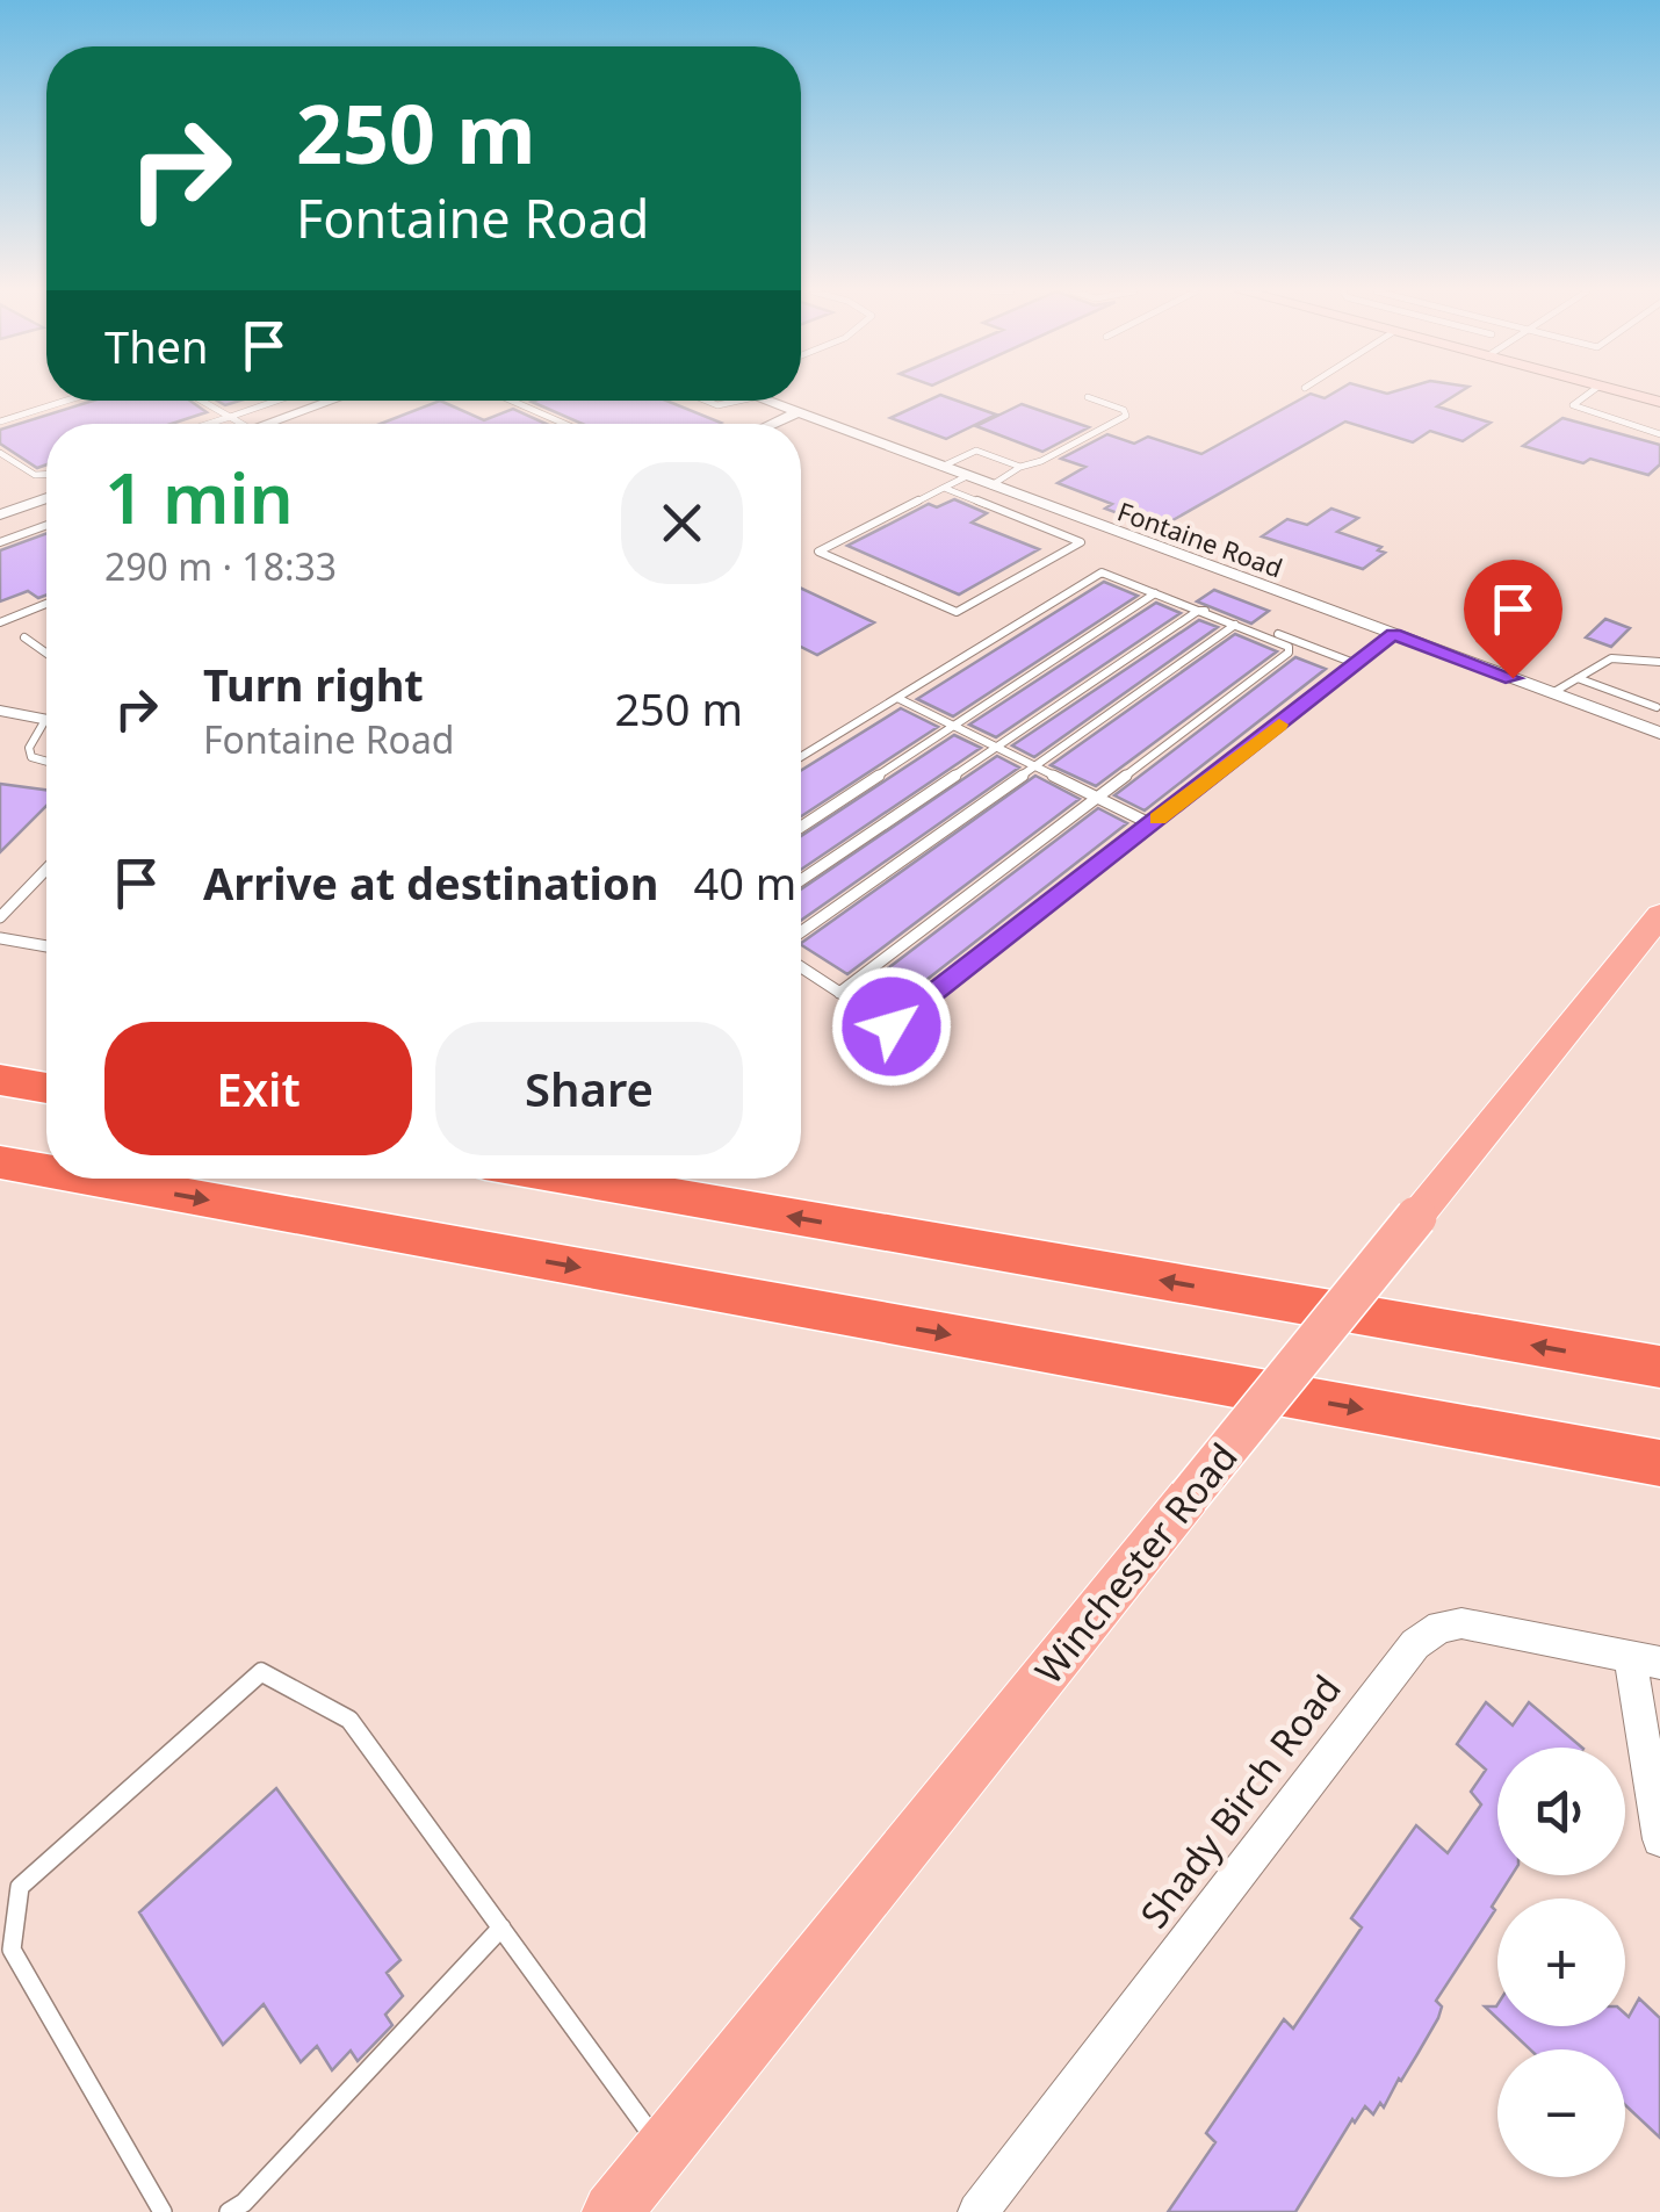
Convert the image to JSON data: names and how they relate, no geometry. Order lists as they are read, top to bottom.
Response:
{
  "streets": {
    "main road": ["Winchester Road"],
    "street": ["Fontaine Road", "Shady Birch Road"]
  },
  "page": {
    "turn": ["250 m", "Fontaine Road"],
    "then": "Then",
    "heading": ["1 min", "290 m · 18:33"],
    "list": [
      {
        "name": "Turn right",
        "note": "Fontaine Road",
        "value": "250 m"
      },
      {
        "name": "Arrive at destination",
        "value": "40 m"
      }
    ],
    "buttons": ["Exit", "Share"],
    "map_buttons": ["+", "−"]
  }
}
